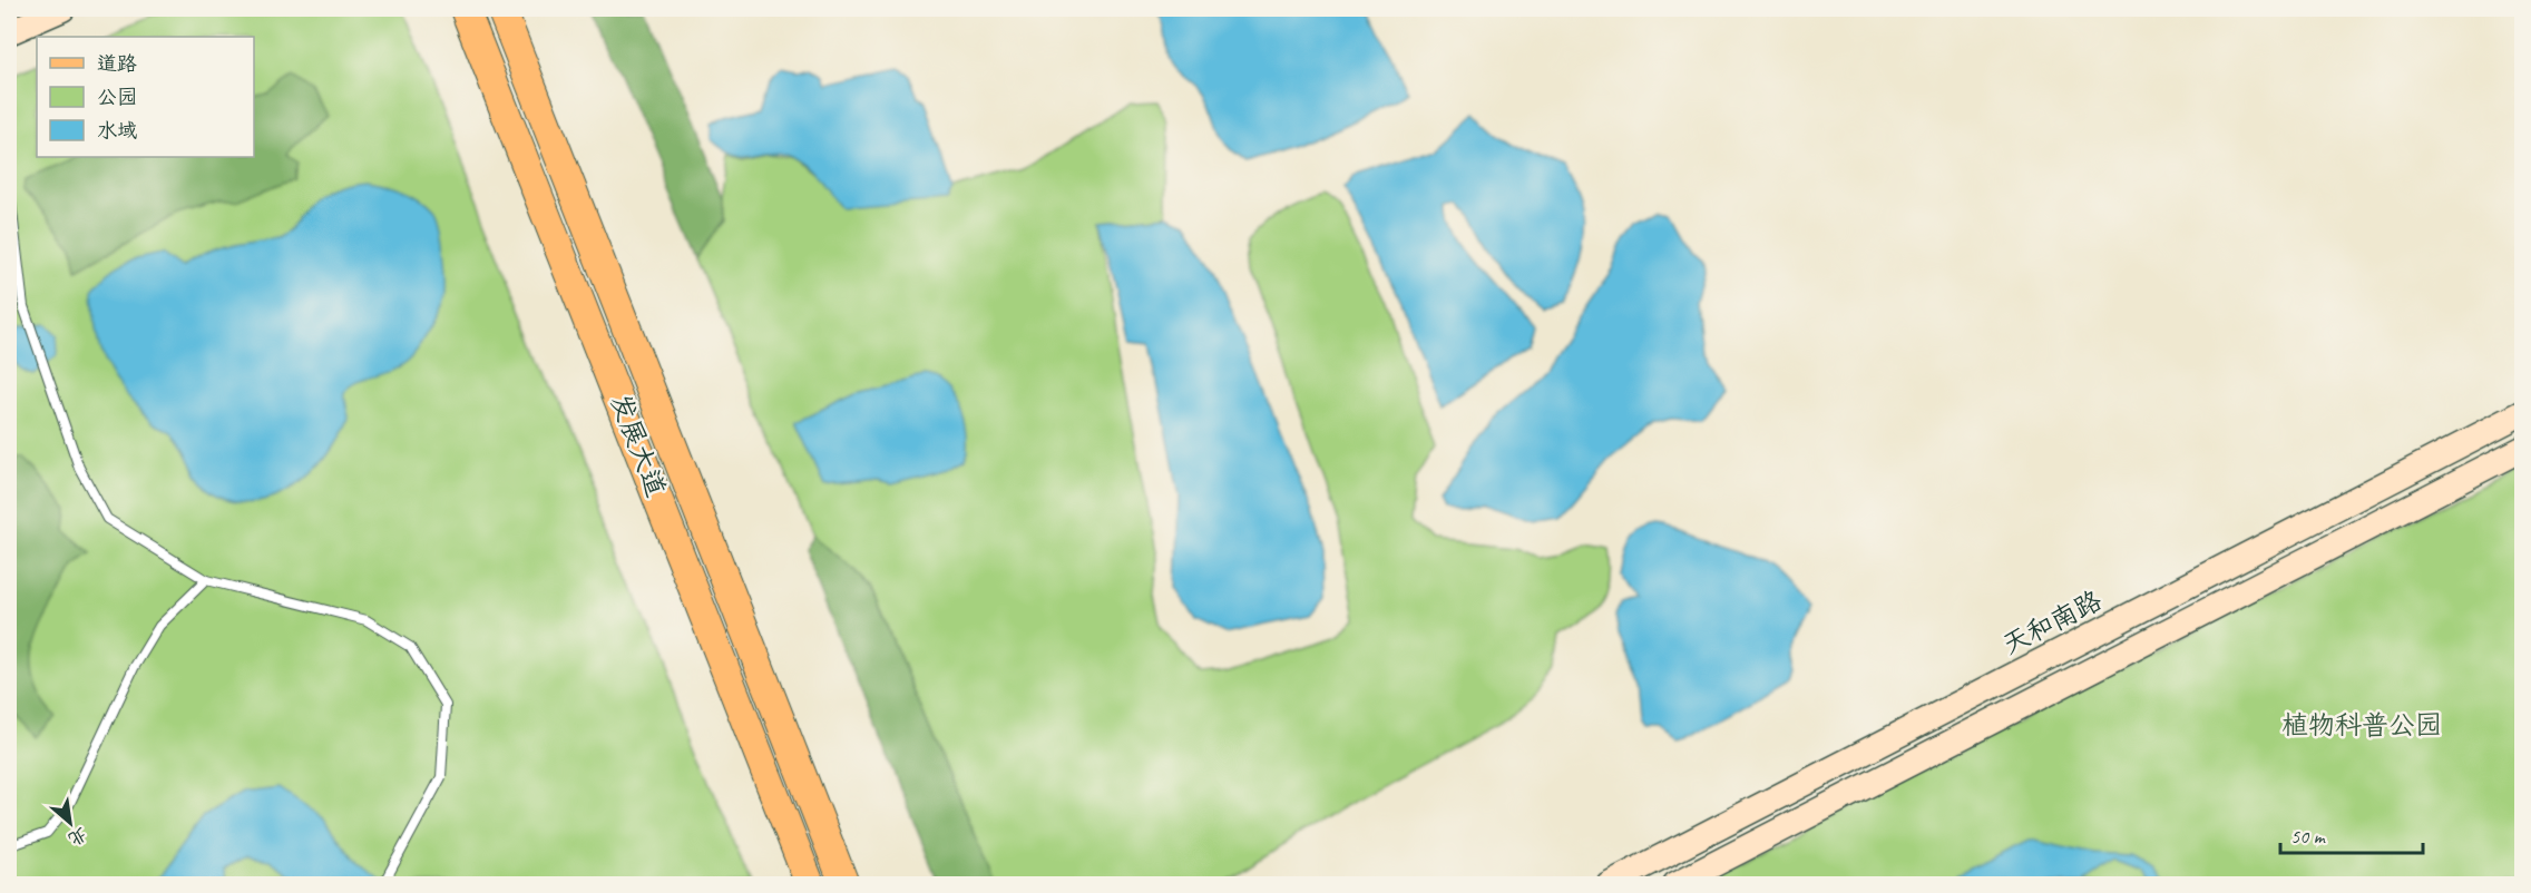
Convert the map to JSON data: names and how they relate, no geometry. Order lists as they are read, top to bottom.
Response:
{
  "streets": {
    "main road": ["发展大道"],
    "street": ["天和南路"]
  },
  "parks": ["植物科普公园"],
  "legend": ["道路", "公园", "水域"],
  "scale_bar": "50 m",
  "north": "bottom right"
}
